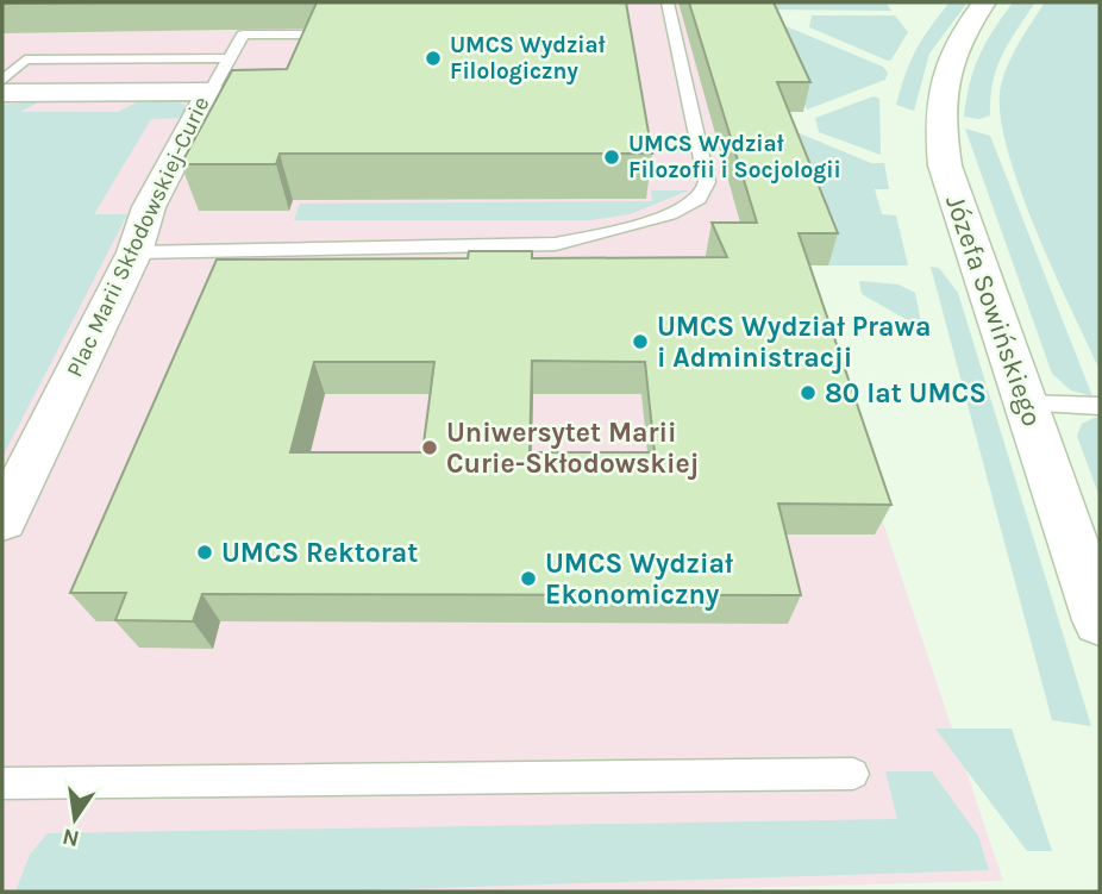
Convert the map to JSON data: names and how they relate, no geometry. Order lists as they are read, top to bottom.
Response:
{
  "streets": {
    "main road": ["Plac Marii Skłodowskiej-Curie", "Józefa Sowińskiego"]
  },
  "places": [
    "UMCS Wydział Filologiczny",
    "UMCS Wydział Filozofii i Socjologii",
    "UMCS Wydział Prawa i Administracji",
    "80 lat UMCS",
    "Uniwersytet Marii Curie-Skłodowskiej",
    "UMCS Rektorat",
    "UMCS Wydział Ekonomiczny"
  ],
  "north": "bottom"
}
